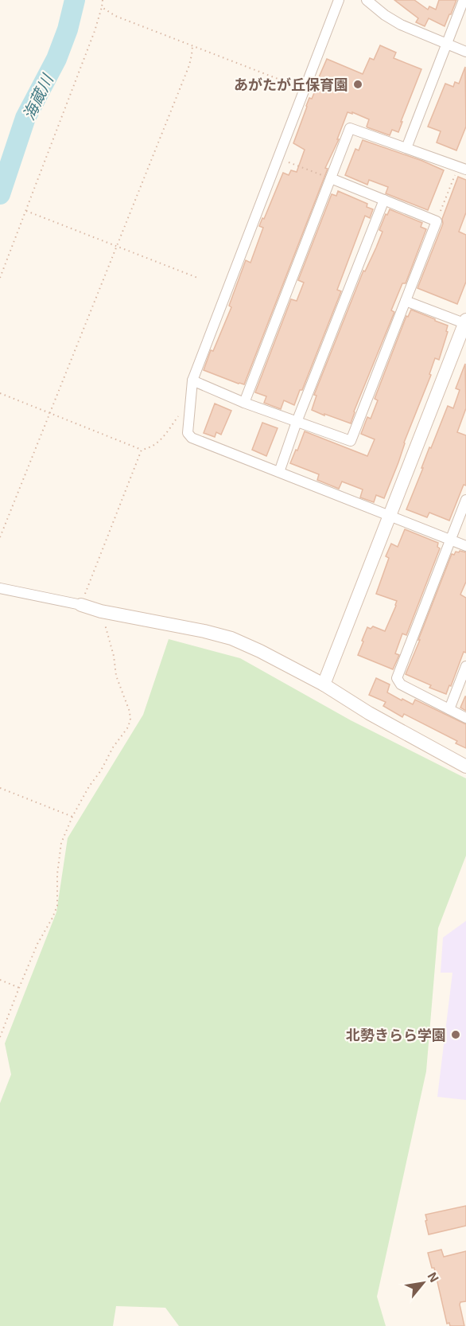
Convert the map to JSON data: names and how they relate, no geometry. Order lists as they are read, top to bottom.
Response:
{
  "water": ["海蔵川"],
  "places": ["あがたが丘保育園", "北勢きらら学園"],
  "north": "top right"
}
